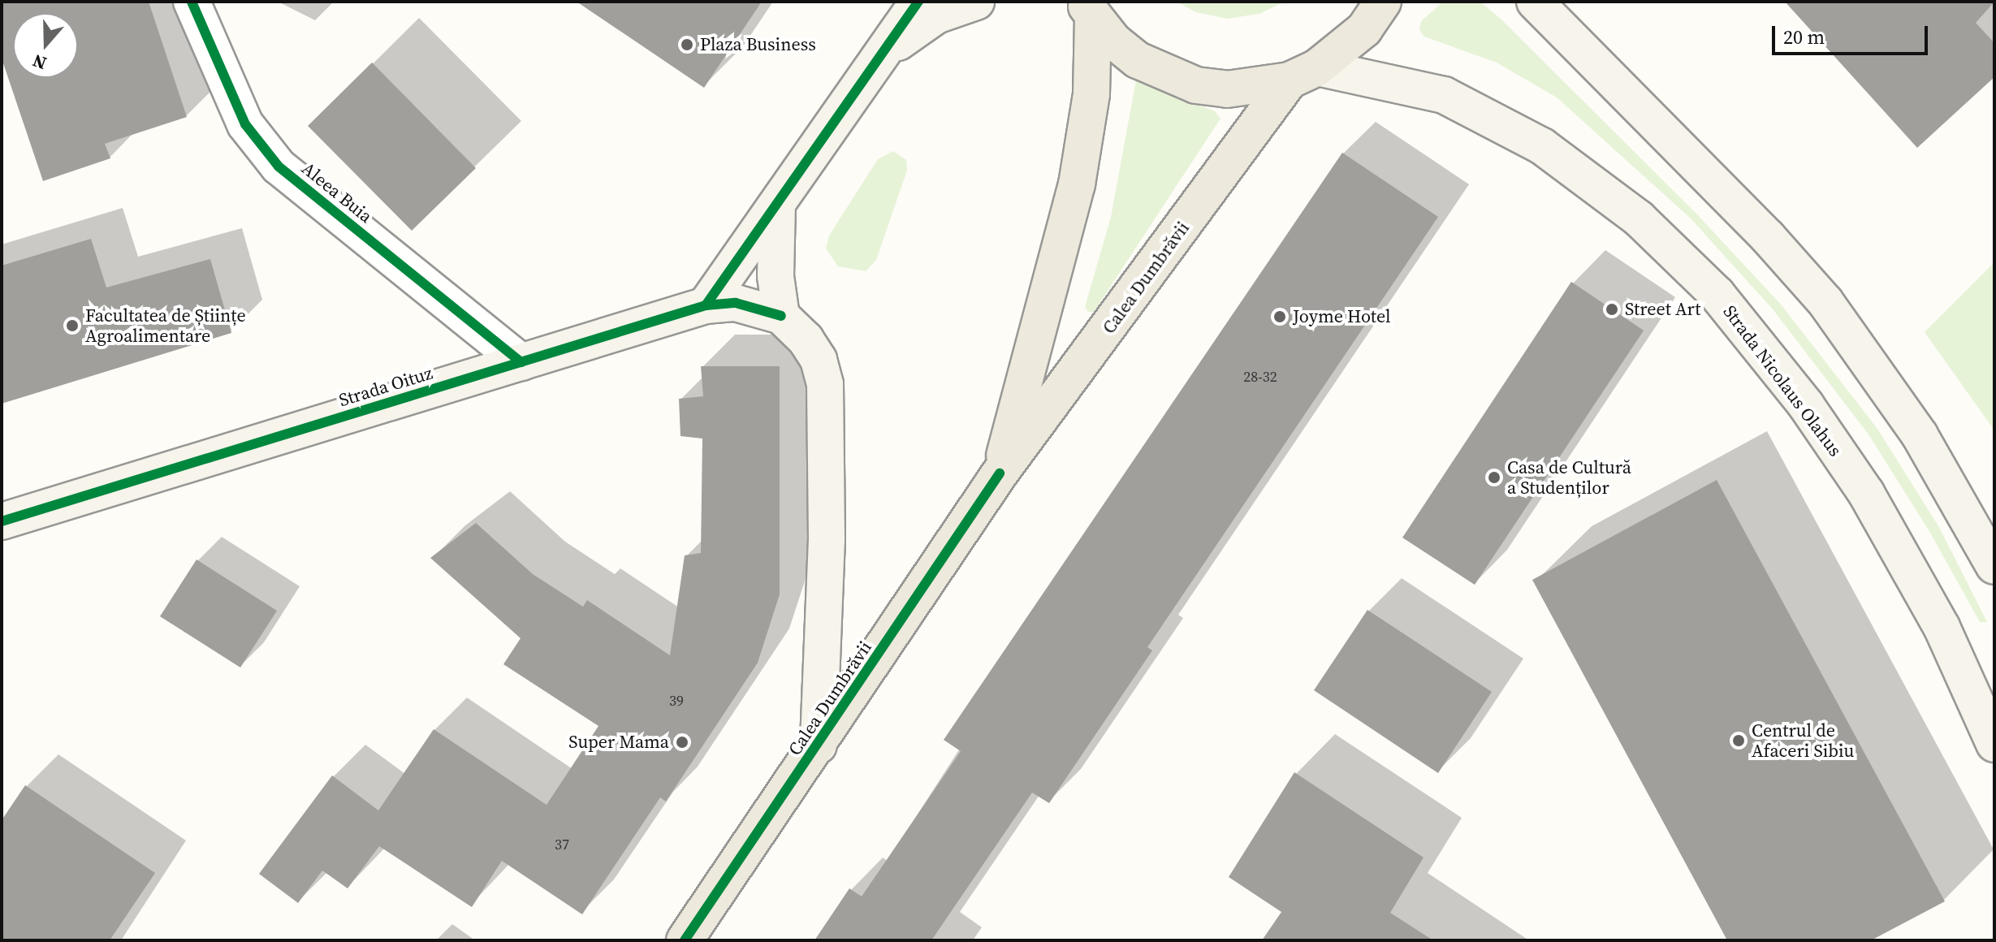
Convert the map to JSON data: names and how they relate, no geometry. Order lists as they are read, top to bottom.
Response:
{
  "streets": {
    "main road": ["Calea Dumbrăvii"],
    "street": ["Aleea Buia", "Strada Nicolaus Olahus", "Strada Oituz"]
  },
  "crossings": [
    ["Aleea Buia", "Strada Oituz"],
    ["Calea Dumbrăvii", "Strada Nicolaus Olahus"]
  ],
  "places": [
    "Plaza Business",
    "Street Art",
    "Joyme Hotel",
    "Facultatea de Științe Agroalimentare",
    "Casa de Cultură a Studenților",
    "Centrul de Afaceri Sibiu",
    "Super Mama"
  ],
  "house_numbers": ["28-32", "39", "37"],
  "scale_bar": "20 m",
  "north": "bottom"
}
